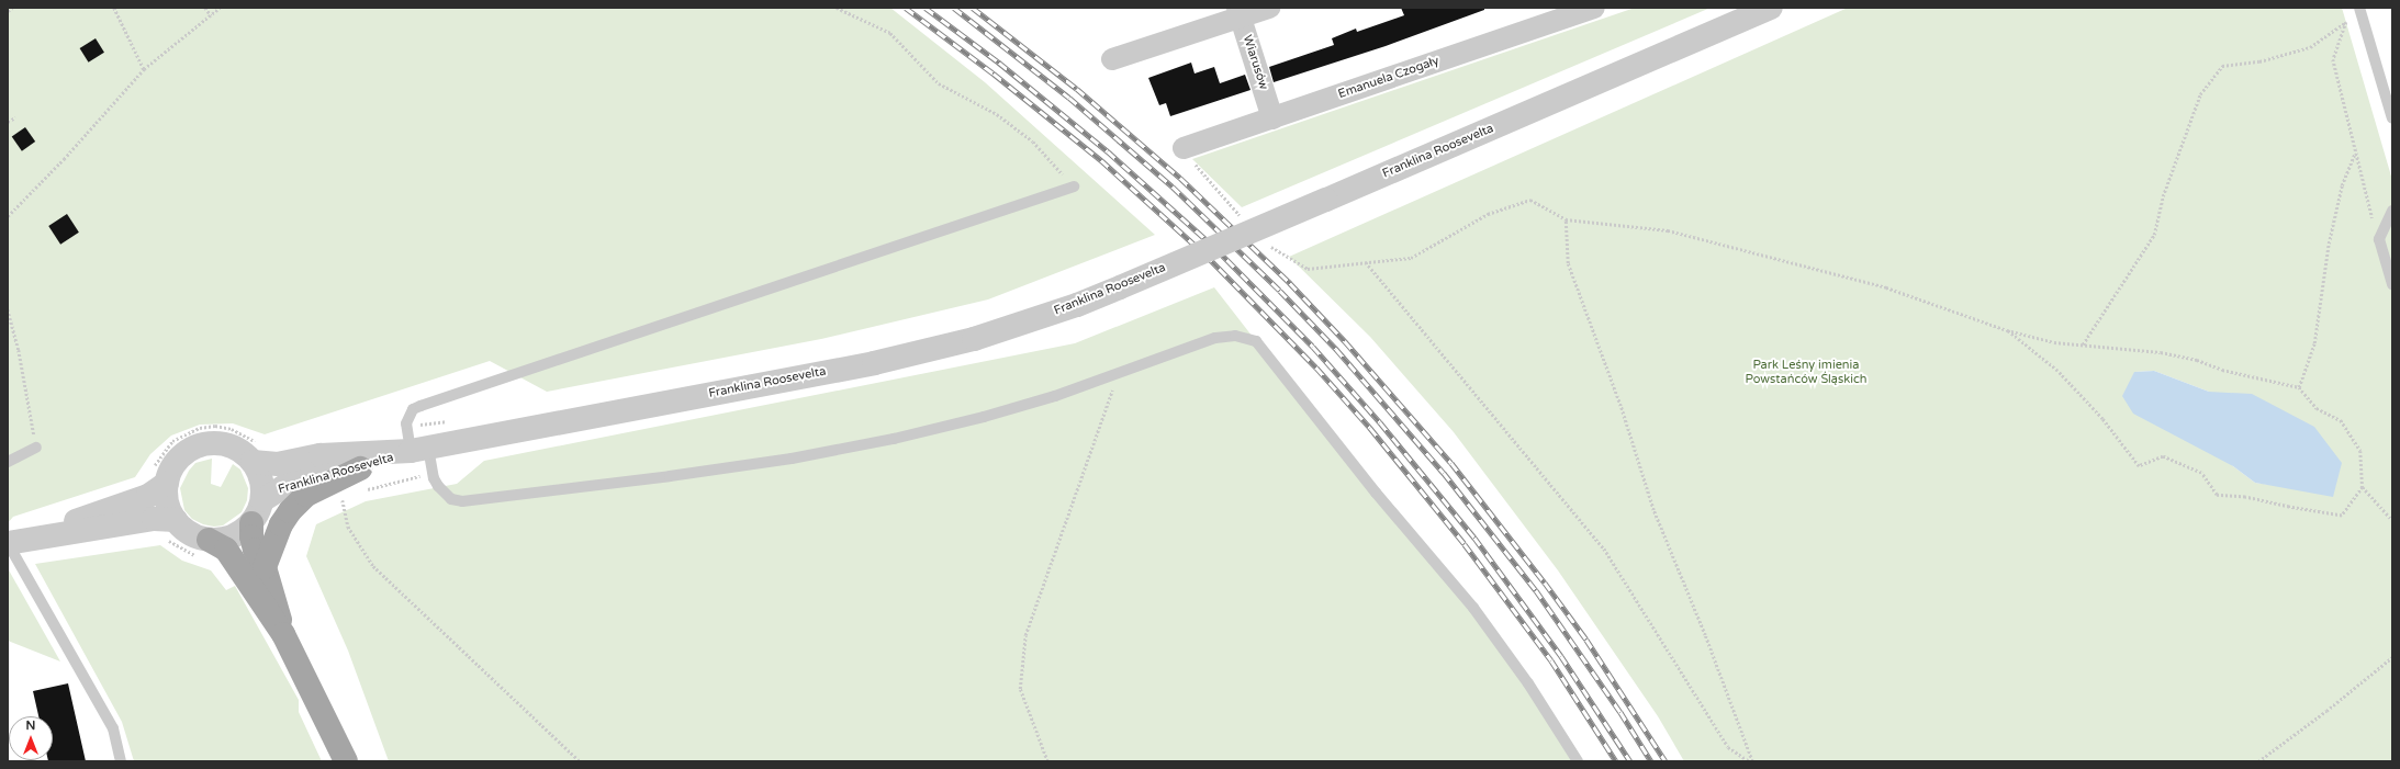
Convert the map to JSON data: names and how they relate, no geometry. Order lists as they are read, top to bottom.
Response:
{
  "streets": {
    "street": ["Wiarusów", "Emanuela Czogały", "Franklina Roosevelta"]
  },
  "crossings": [
    ["Wiarusów", "Emanuela Czogały"]
  ],
  "parks": ["Park Leśny imienia Powstańców Śląskich"],
  "north": "top"
}
